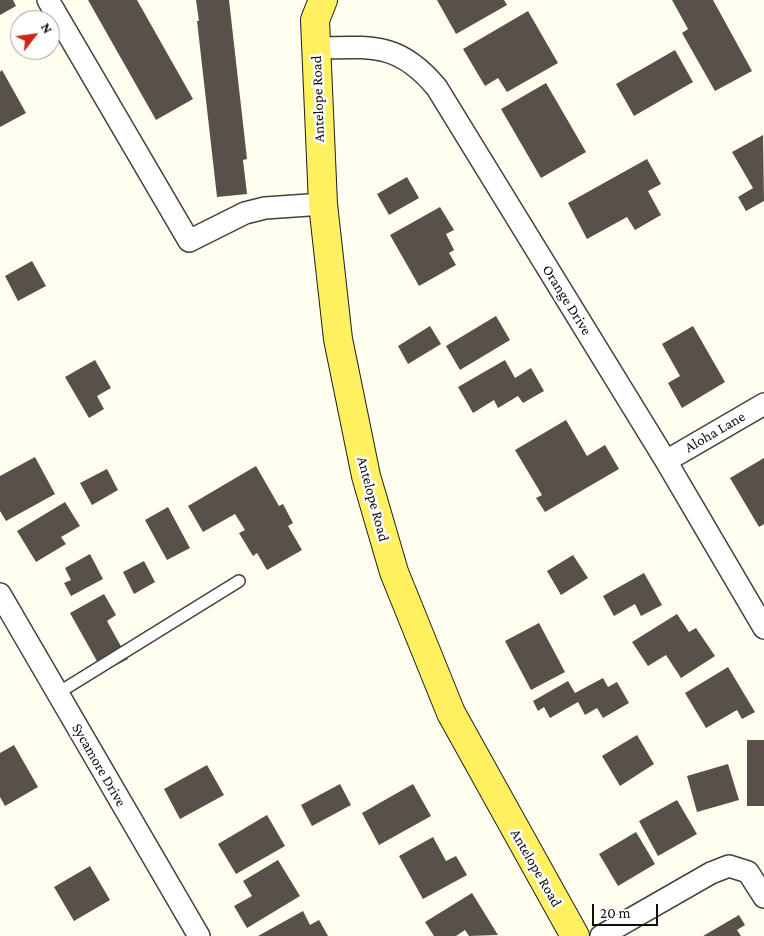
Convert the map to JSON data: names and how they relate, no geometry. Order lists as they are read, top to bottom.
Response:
{
  "streets": {
    "main road": ["Antelope Road"],
    "street": ["Orange Drive", "Aloha Lane", "Sycamore Drive"]
  },
  "crossings": [
    ["Antelope Road", "Orange Drive"],
    ["Orange Drive", "Aloha Lane"]
  ],
  "scale_bar": "20 m",
  "north": "top right"
}
